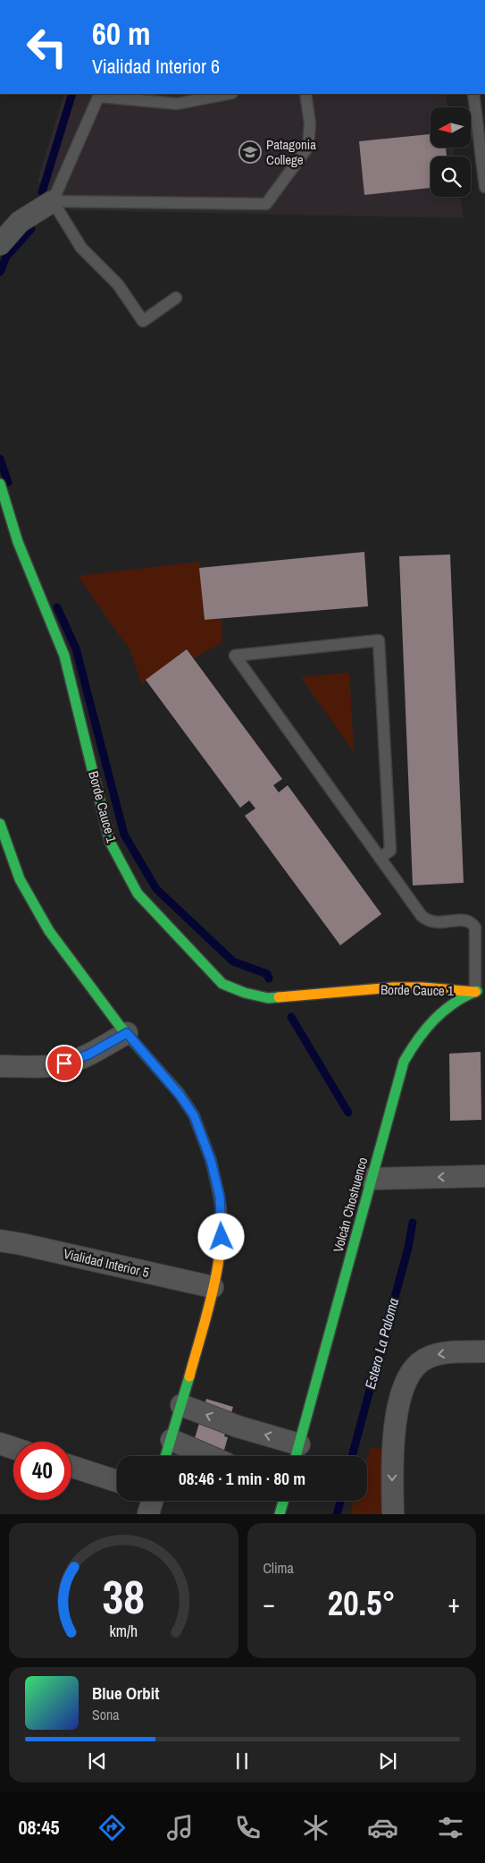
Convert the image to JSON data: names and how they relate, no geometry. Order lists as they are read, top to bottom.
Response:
{
  "streets": {
    "street": ["Borde Cauce 1", "Volcán Choshuenco", "Vialidad Interior 5"]
  },
  "crossings": [
    ["Borde Cauce 1", "Volcán Choshuenco"]
  ],
  "water": ["Estero La Paloma"],
  "places": {
    "school or university": ["Patagonia College"]
  },
  "north": "left",
  "page": {
    "turn": ["60 m", "Vialidad Interior 6"],
    "limit": "40",
    "trip": "08:46 · 1 min · 80 m",
    "tile": "Clima",
    "heat": ["−", "20.5°", "+"],
    "song": ["Blue Orbit", "Sona"],
    "tabs": "08:45",
    "gauge": ["38", "km/h"]
  }
}
